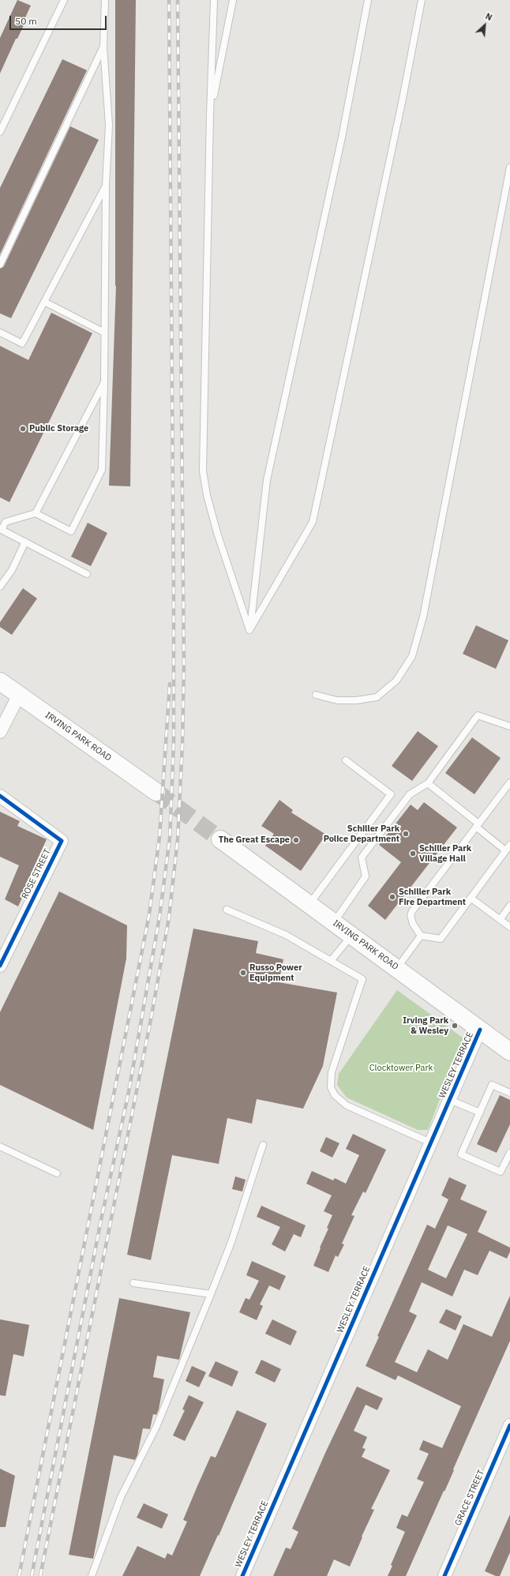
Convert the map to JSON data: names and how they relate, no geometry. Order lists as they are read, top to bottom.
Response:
{
  "streets": {
    "main road": ["IRVING PARK ROAD"],
    "street": ["ROSE STREET", "WESLEY TERRACE", "GRACE STREET"]
  },
  "crossings": [
    ["IRVING PARK ROAD", "WESLEY TERRACE"]
  ],
  "parks": ["Clocktower Park"],
  "places": [
    "Public Storage",
    "Schiller Park Police Department",
    "The Great Escape",
    "Schiller Park Village Hall",
    "Schiller Park Fire Department",
    "Russo Power Equipment",
    "Irving Park & Wesley"
  ],
  "scale_bar": "50 m",
  "north": "top right"
}
